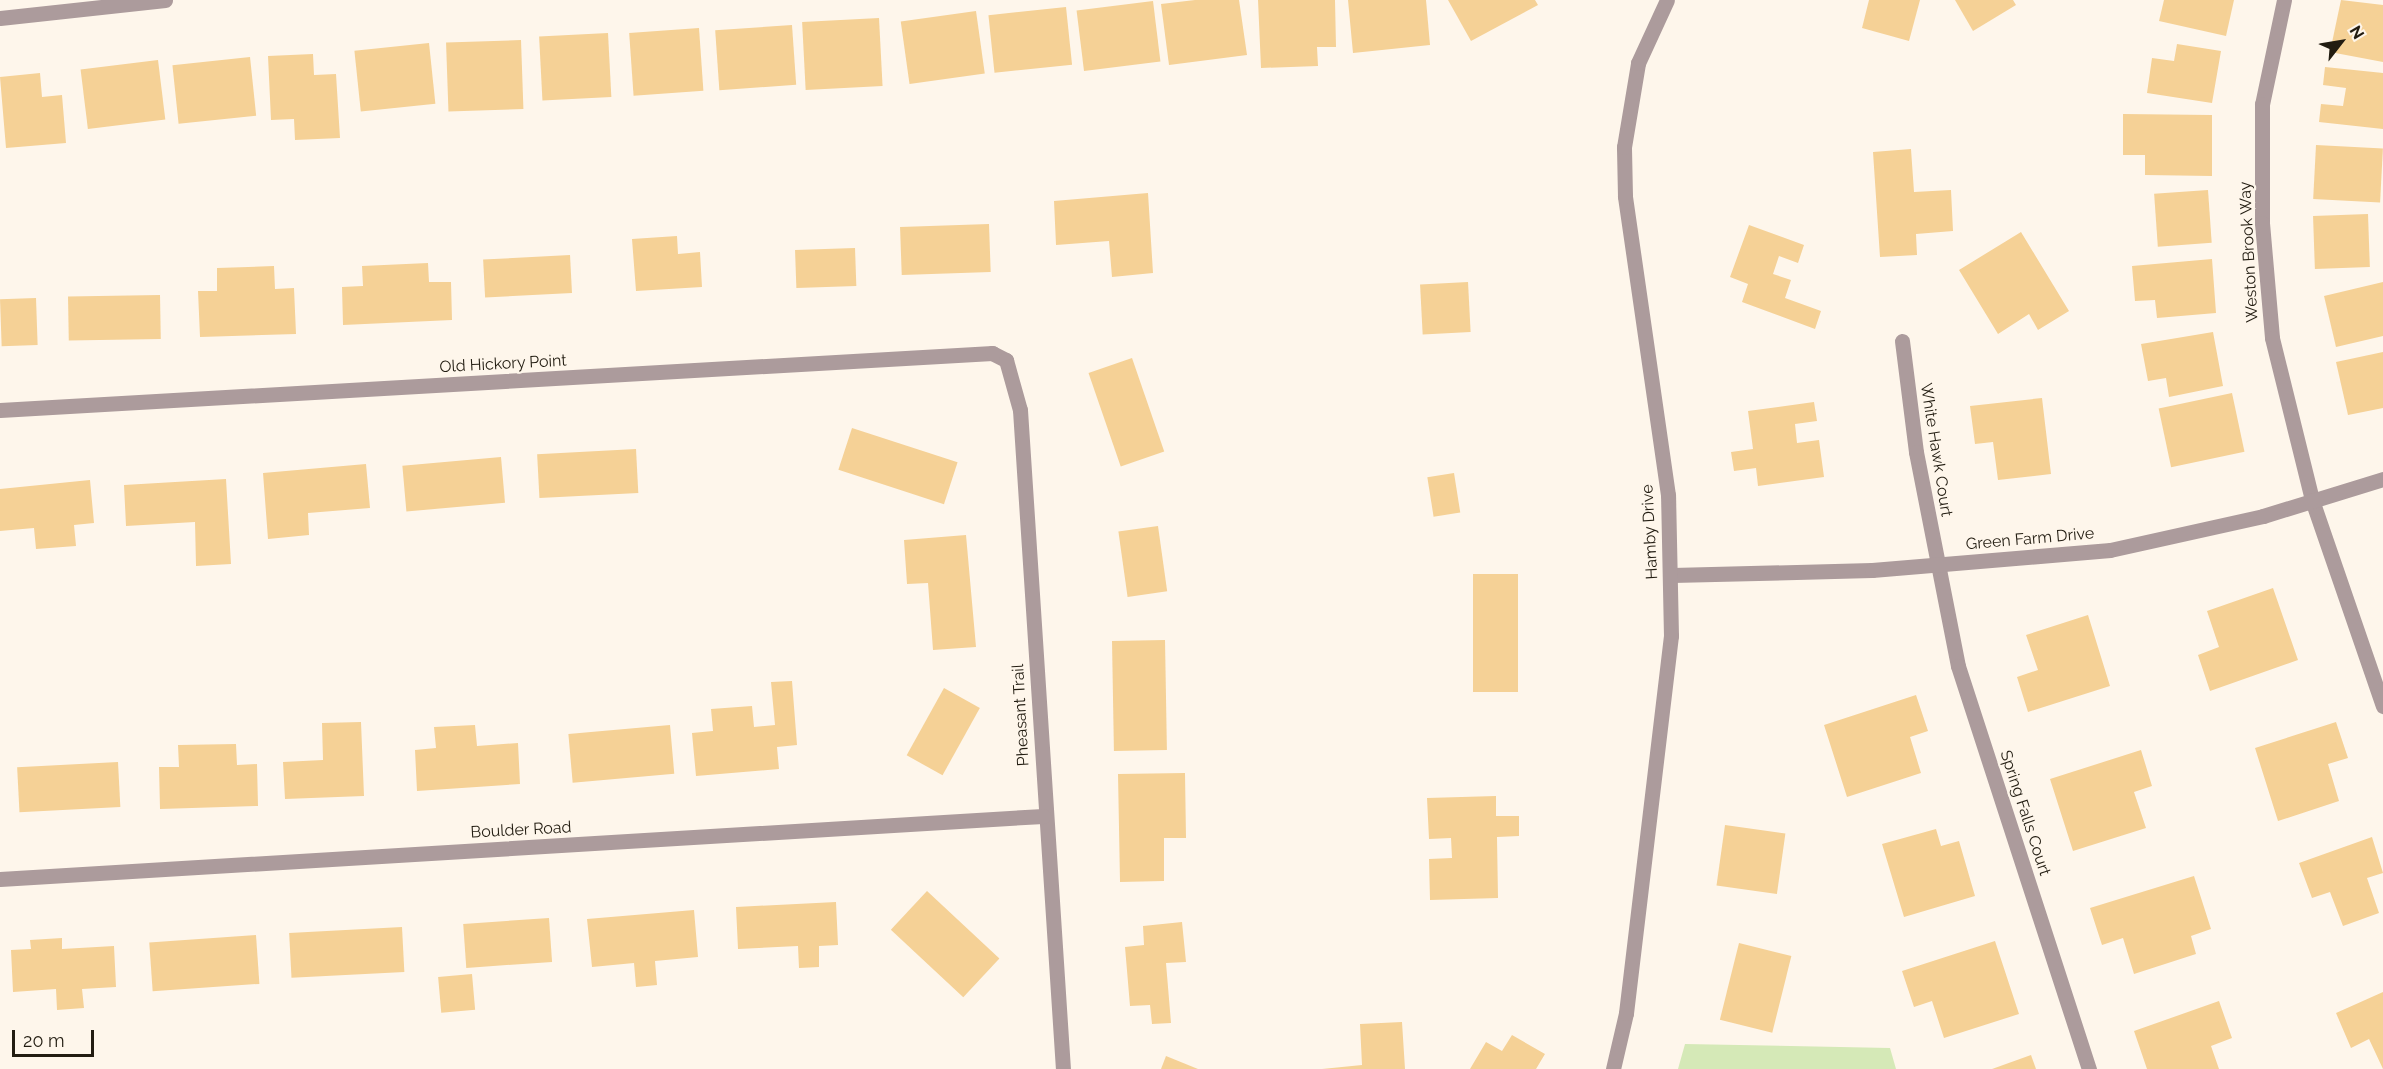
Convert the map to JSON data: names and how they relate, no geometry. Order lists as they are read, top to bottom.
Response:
{
  "streets": {
    "street": [
      "Weston Brook Way",
      "Old Hickory Point",
      "White Hawk Court",
      "Hamby Drive",
      "Green Farm Drive",
      "Pheasant Trail",
      "Spring Falls Court",
      "Boulder Road"
    ]
  },
  "crossings": [
    ["Weston Brook Way", "Green Farm Drive"],
    ["Old Hickory Point", "Pheasant Trail"],
    ["White Hawk Court", "Green Farm Drive"],
    ["White Hawk Court", "Spring Falls Court"],
    ["Hamby Drive", "Green Farm Drive"],
    ["Green Farm Drive", "Spring Falls Court"],
    ["Pheasant Trail", "Boulder Road"]
  ],
  "scale_bar": "20 m",
  "north": "top right"
}
